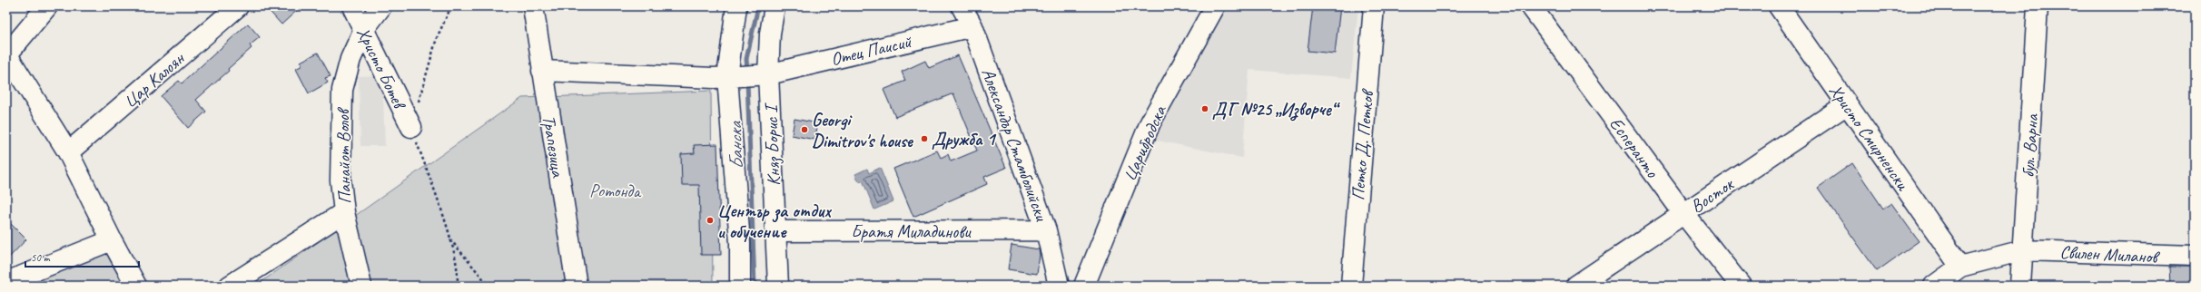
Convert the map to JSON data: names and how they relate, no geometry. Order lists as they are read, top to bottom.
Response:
{
  "streets": {
    "street": [
      "Отец Паисий",
      "Христо Ботев",
      "Цар Калоян",
      "Христо Смирненски",
      "Царибродска",
      "Александър Стамболийски",
      "Трапезица",
      "Княз Борис I",
      "Петко Д. Петков",
      "бул. Варна",
      "Есперанто",
      "Панайот Волов",
      "Восток",
      "Братя Миладинови",
      "Свилен Миланов"
    ]
  },
  "crossings": [
    ["Отец Паисий", "Александър Стамболийски"],
    ["Отец Паисий", "Княз Борис I"],
    ["Христо Ботев", "Панайот Волов"],
    ["Христо Смирненски", "Восток"],
    ["Христо Смирненски", "Свилен Миланов"],
    ["Александър Стамболийски", "Братя Миладинови"],
    ["Княз Борис I", "Братя Миладинови"],
    ["бул. Варна", "Свилен Миланов"],
    ["Есперанто", "Восток"]
  ],
  "water": ["Банска"],
  "parks": ["Ротонда"],
  "places": [
    "ДГ №25 „Изворче“",
    "Georgi Dimitrov's house",
    "Дружба 1",
    "Център за отдих и обучение"
  ],
  "scale_bar": "50 m"
}
